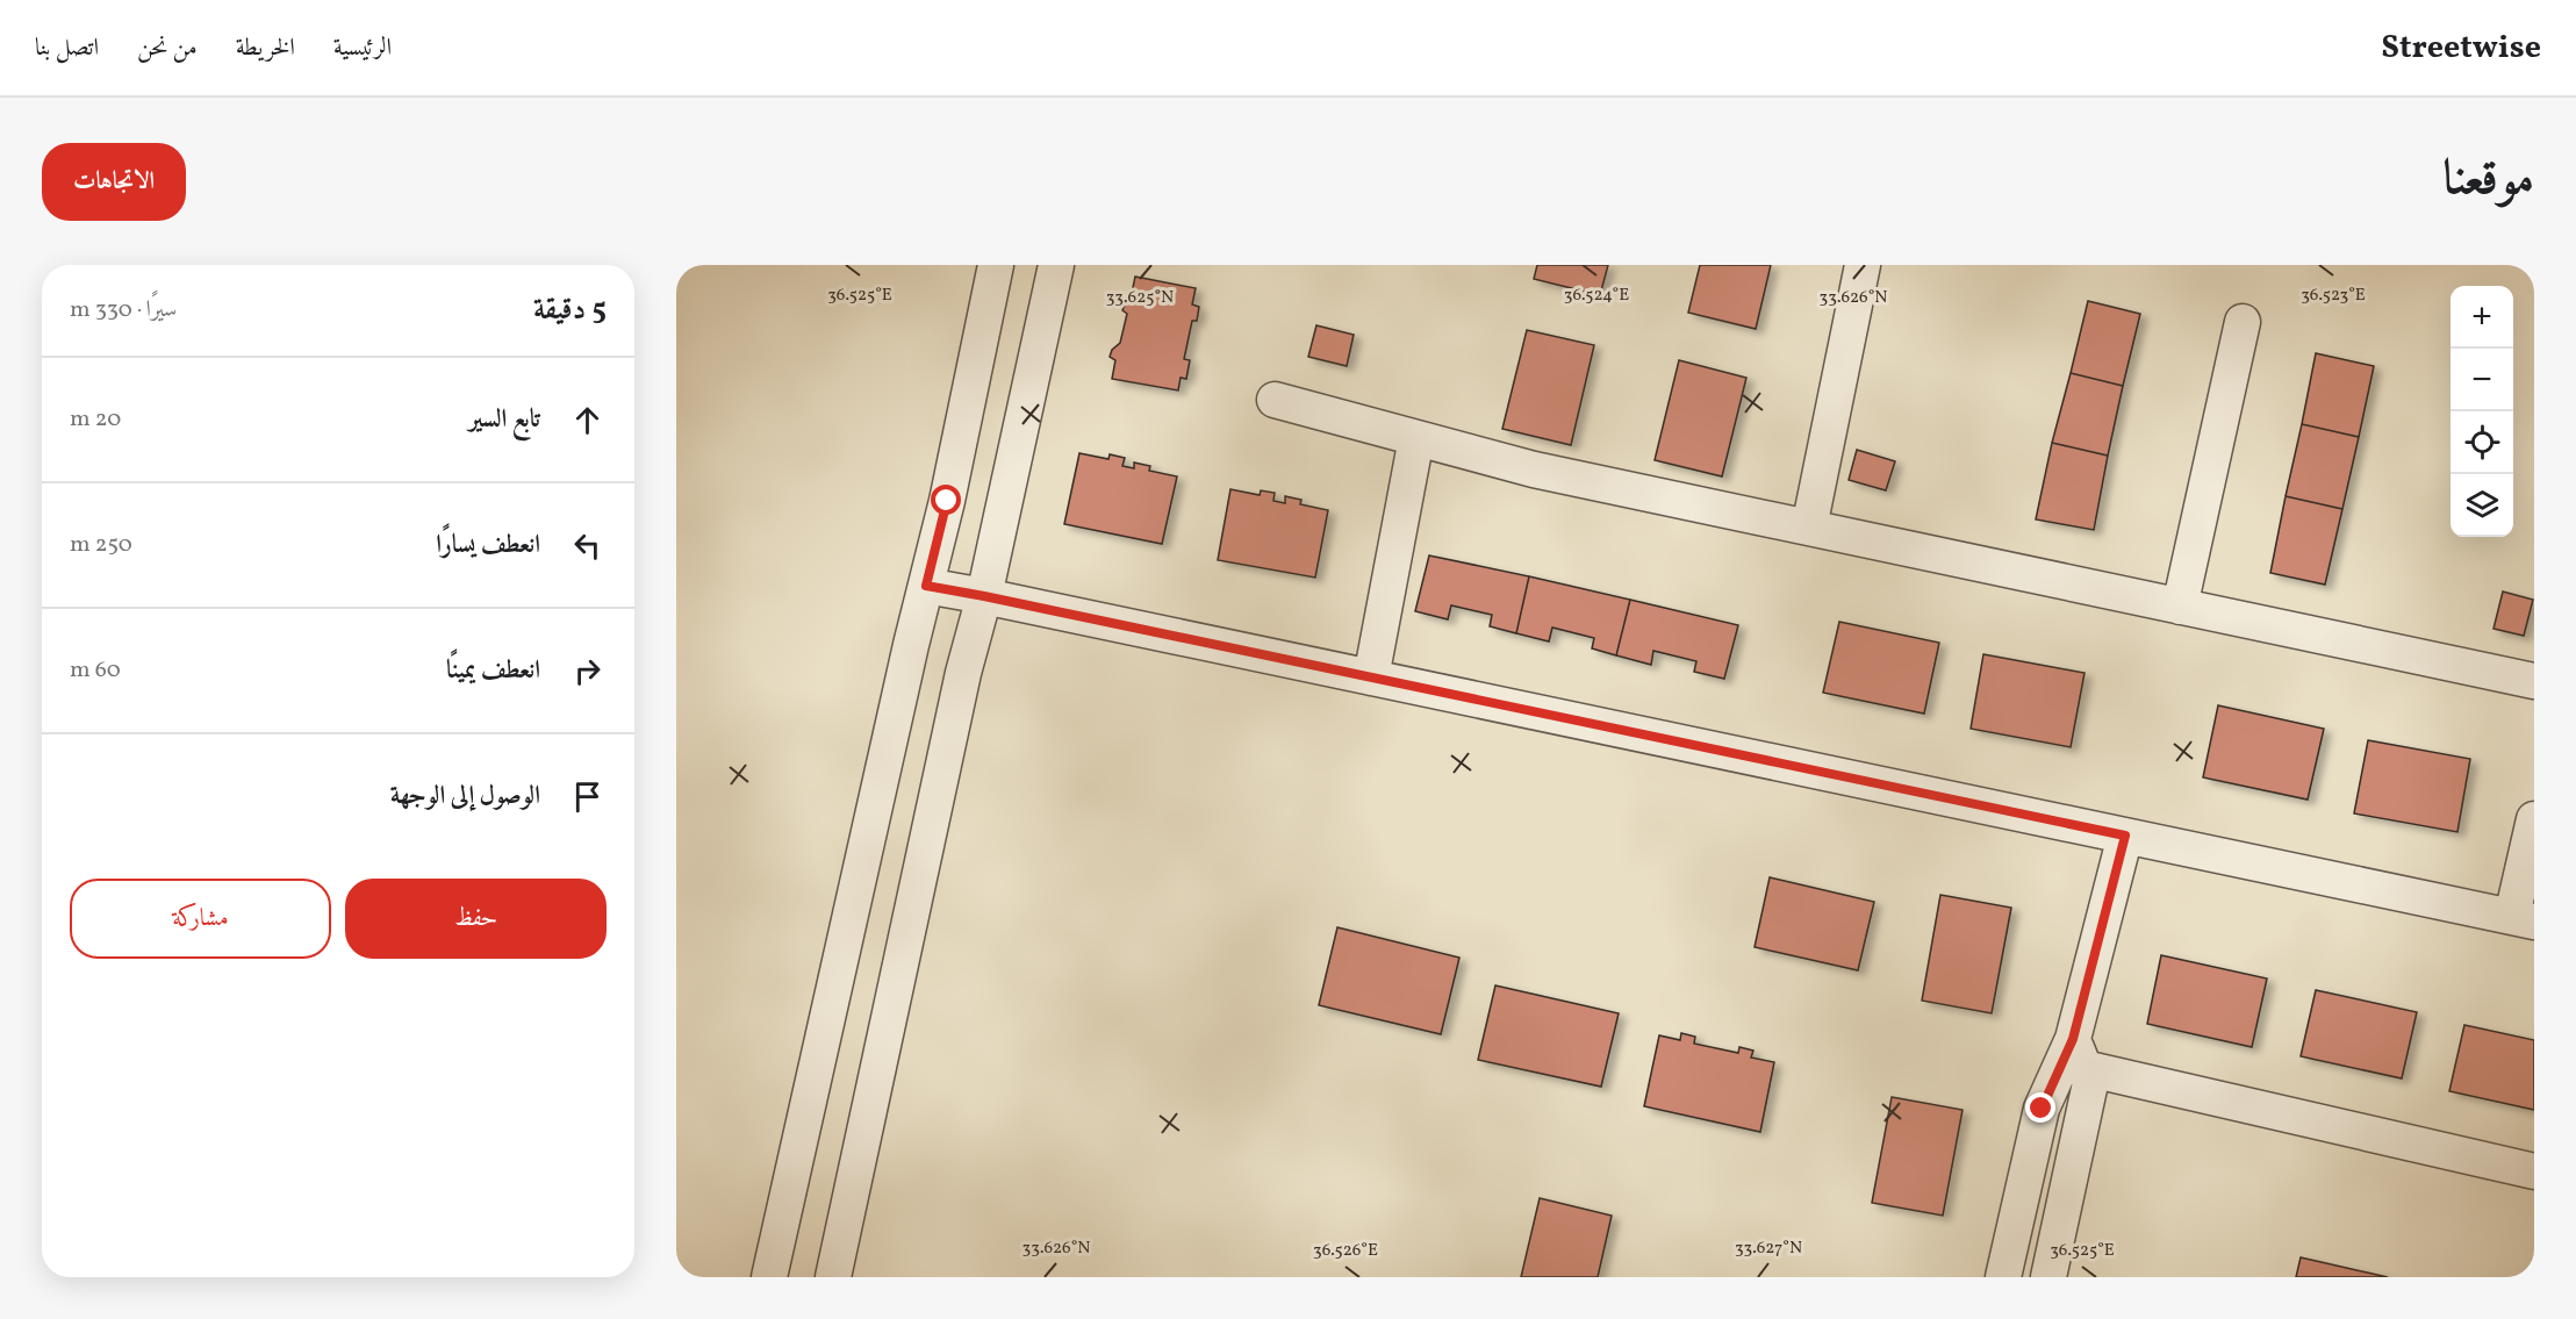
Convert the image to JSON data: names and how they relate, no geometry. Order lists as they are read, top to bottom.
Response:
{
  "page": {
    "header": "Streetwise",
    "nav": [
      "الرئيسية",
      "الخريطة",
      "من نحن",
      "اتصل بنا"
    ],
    "title": "موقعنا",
    "buttons": [
      "الاتجاهات",
      ["حفظ", "مشاركة"]
    ],
    "heading": ["5 دقيقة", "سيرًا · 330 m"],
    "map_buttons": ["+", "−"],
    "list": [
      ["تابع السير", "20 m"],
      ["انعطف يسارًا", "250 m"],
      ["انعطف يمينًا", "60 m"],
      "الوصول إلى الوجهة"
    ]
  },
  "coordinates": [
    "36.525°E",
    "36.524°E",
    "36.523°E",
    "33.625°N",
    "33.626°N",
    "33.627°N",
    "36.526°E"
  ]
}
